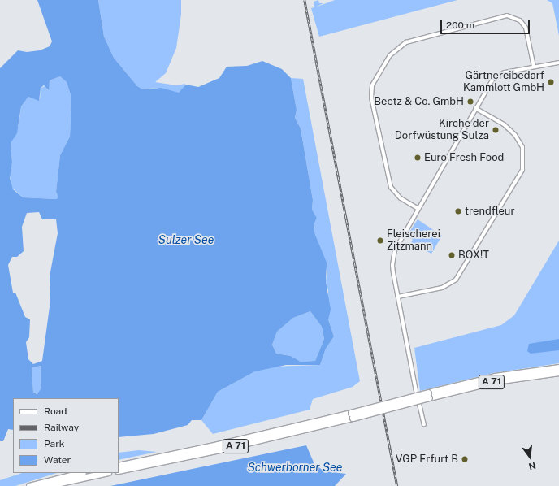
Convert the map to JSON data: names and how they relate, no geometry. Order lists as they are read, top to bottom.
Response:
{
  "streets": {
    "highway": ["A 71"]
  },
  "water": ["Sulzer See", "Schwerborner See"],
  "places": [
    "Gärtnereibedarf Kammlott GmbH",
    "Beetz & Co. GmbH",
    "Kirche der Dorfwüstung Sulza",
    "Euro Fresh Food",
    "trendfleur",
    "Fleischerei Zitzmann",
    "BOX!T",
    "VGP Erfurt B"
  ],
  "legend": [
    "Road",
    "Railway",
    "Park",
    "Water"
  ],
  "scale_bar": "200 m",
  "north": "bottom"
}
